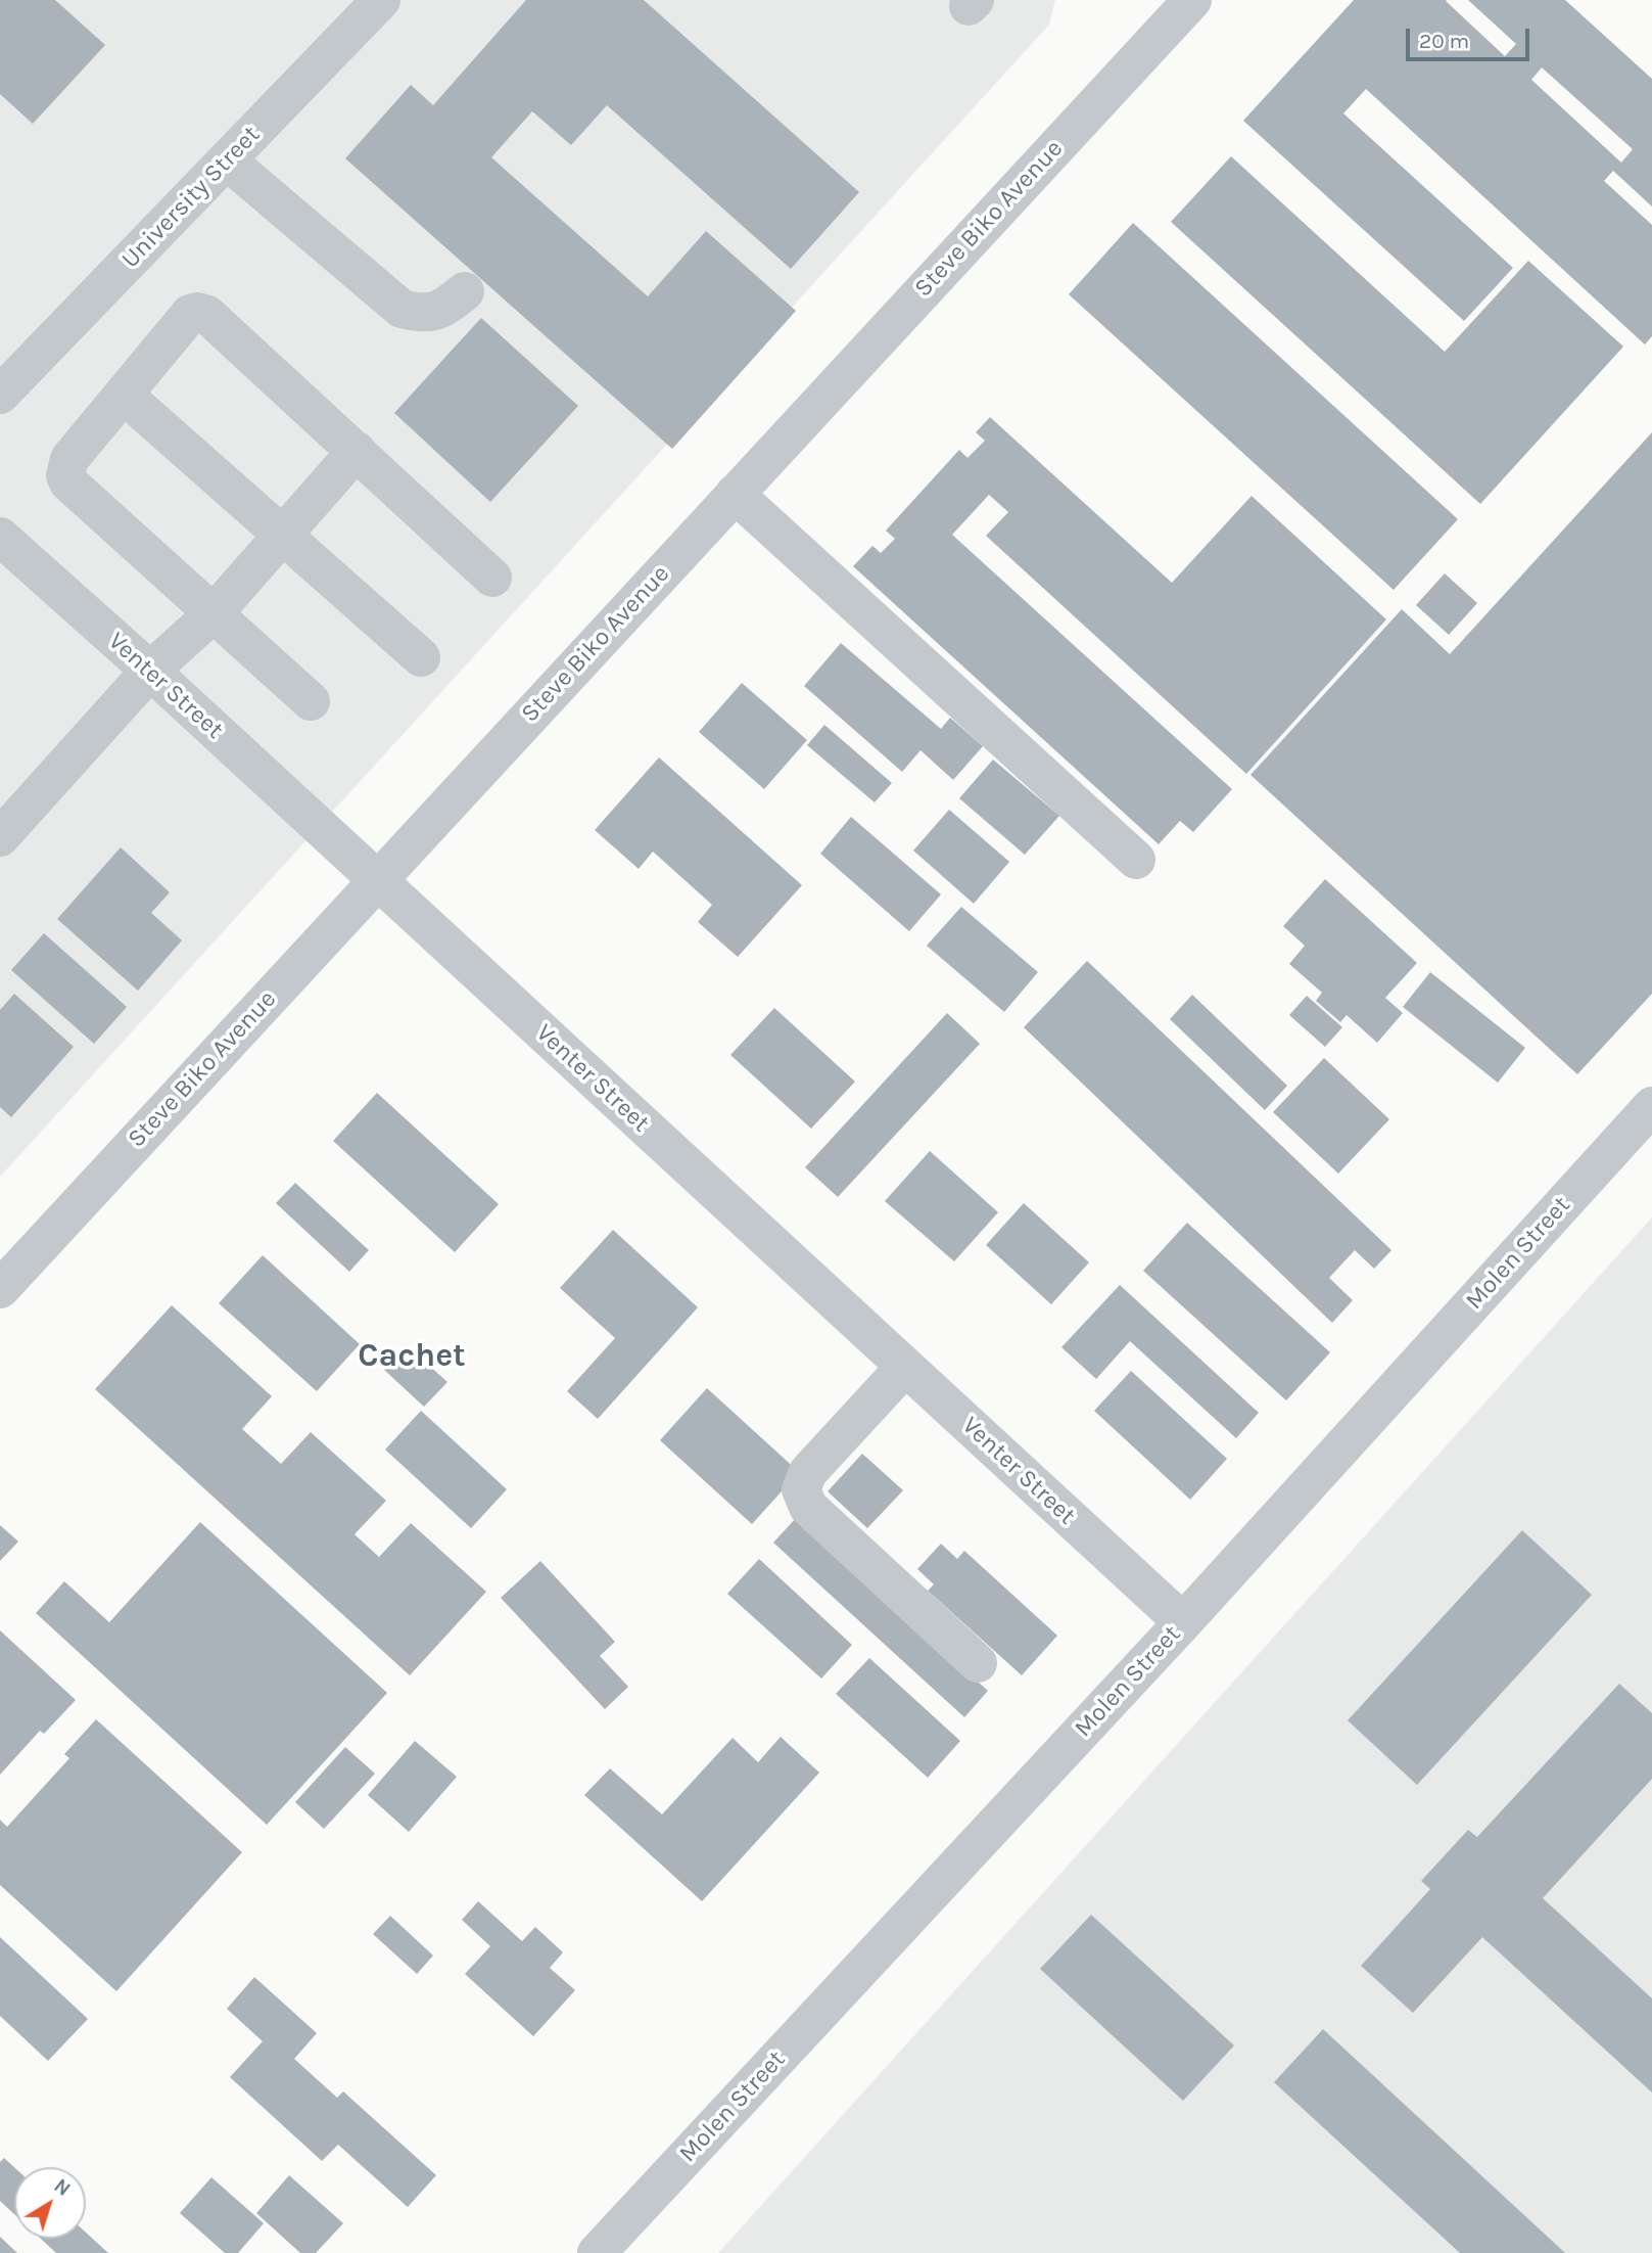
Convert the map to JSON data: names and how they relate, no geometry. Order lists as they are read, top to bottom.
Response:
{
  "streets": {
    "street": [
      "University Street",
      "Steve Biko Avenue",
      "Venter Street",
      "Molen Street"
    ]
  },
  "crossings": [
    ["Steve Biko Avenue", "Venter Street"],
    ["Venter Street", "Molen Street"]
  ],
  "districts": ["Cachet"],
  "scale_bar": "20 m",
  "north": "top right"
}
